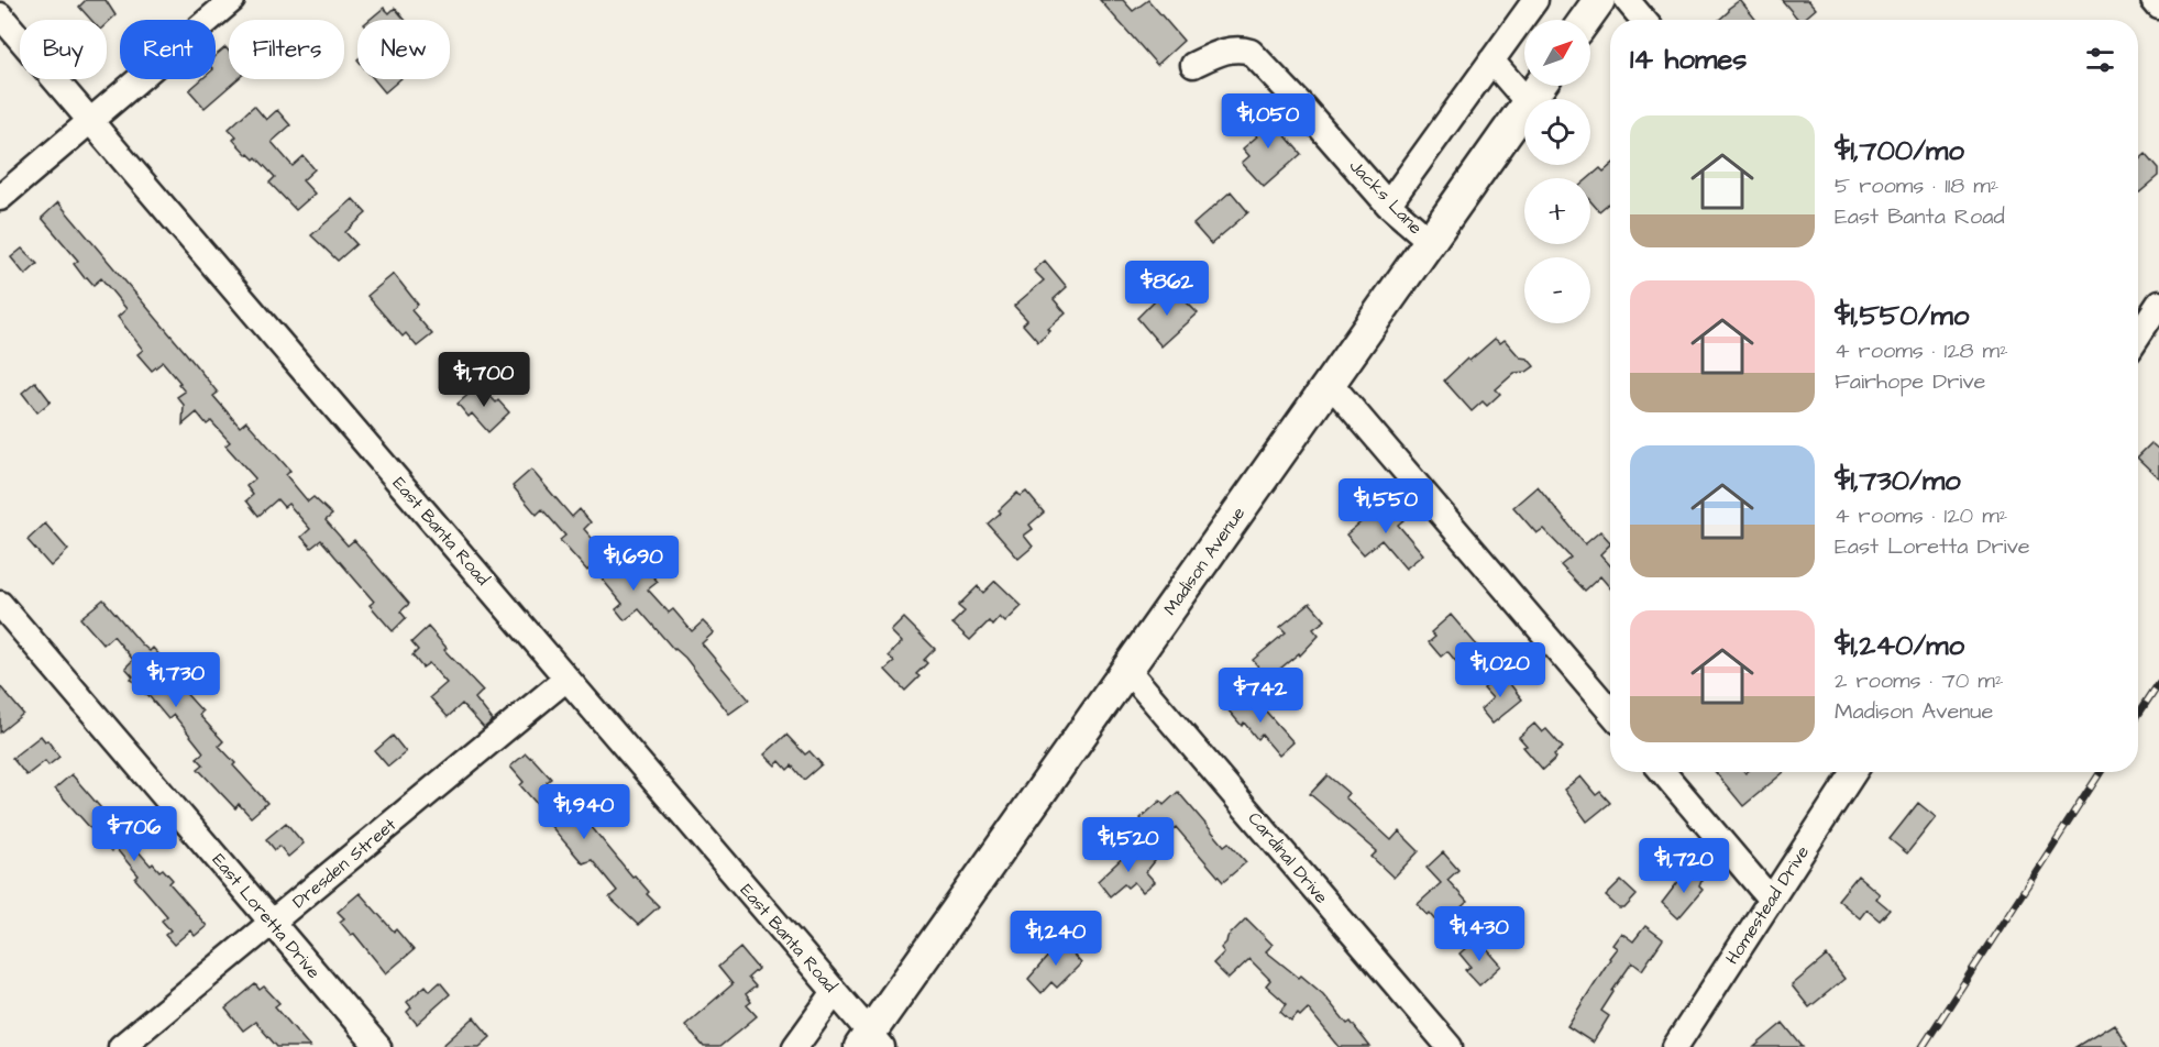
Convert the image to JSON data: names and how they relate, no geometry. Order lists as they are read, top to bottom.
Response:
{
  "streets": {
    "main road": ["Madison Avenue"],
    "street": [
      "Jacks Lane",
      "East Banta Road",
      "Cardinal Drive",
      "Dresden Street",
      "Homestead Drive",
      "East Loretta Drive"
    ]
  },
  "crossings": [
    ["Jacks Lane", "Madison Avenue"],
    ["East Banta Road", "Madison Avenue"],
    ["East Banta Road", "Dresden Street"],
    ["Madison Avenue", "Cardinal Drive"],
    ["Dresden Street", "East Loretta Drive"]
  ],
  "north": "top right",
  "page": {
    "map_buttons": ["+", "−"],
    "chip": [
      "Buy",
      "Rent",
      "Filters",
      "New"
    ],
    "heading": "14 homes",
    "price": [
      "$1,050",
      "$862",
      "$1,700",
      "$1,550",
      "$1,690",
      "$1,020",
      "$1,730",
      "$742",
      "$1,940",
      "$706",
      "$1,520",
      "$1,720",
      "$1,430",
      "$1,240"
    ],
    "list": [
      {
        "name": "$1,700/mo",
        "note": "5 rooms · 118 m² · East Banta Road"
      },
      {
        "name": "$1,550/mo",
        "note": "4 rooms · 128 m² · Fairhope Drive"
      },
      {
        "name": "$1,730/mo",
        "note": "4 rooms · 120 m² · East Loretta Drive"
      },
      {
        "name": "$1,240/mo",
        "note": "2 rooms · 70 m² · Madison Avenue"
      }
    ]
  }
}
